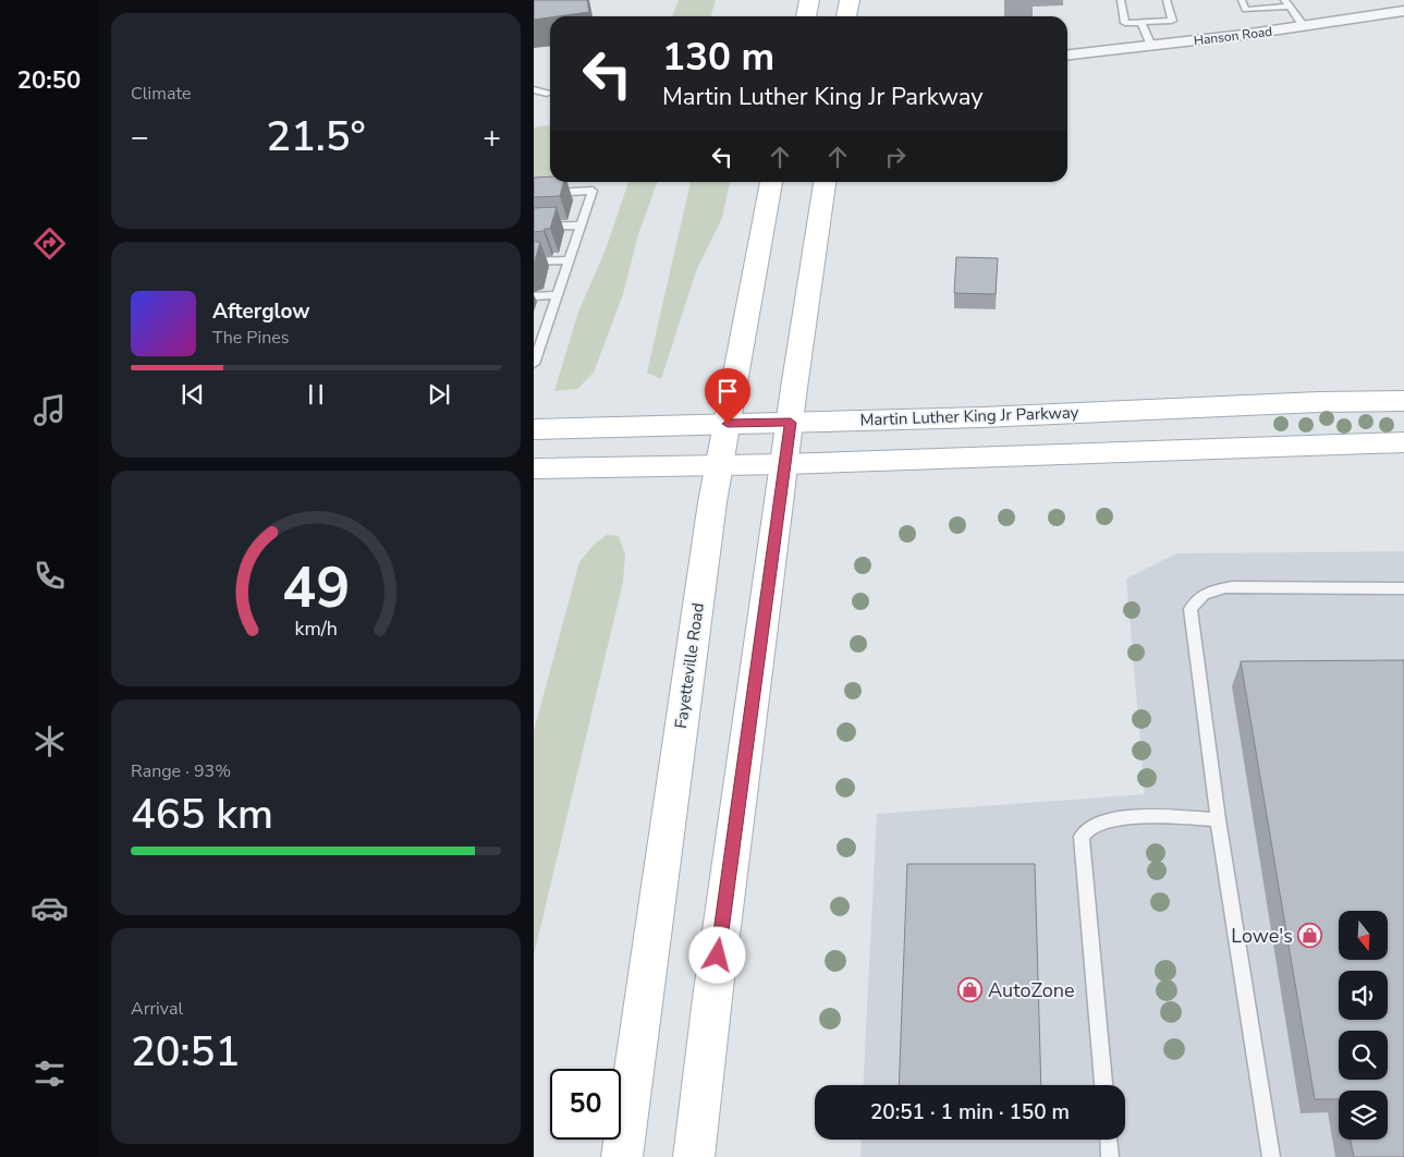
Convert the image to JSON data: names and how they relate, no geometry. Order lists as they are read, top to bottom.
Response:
{
  "streets": {
    "main road": ["Martin Luther King Jr Parkway", "Fayetteville Road"],
    "street": ["Hanson Road"]
  },
  "crossings": [
    ["Martin Luther King Jr Parkway", "Fayetteville Road"]
  ],
  "places": {
    "shop": ["Lowe's", "AutoZone"]
  },
  "north": "bottom",
  "page": {
    "tabs": "20:50",
    "tile": [
      "Climate",
      ["Range · 93%", "465 km"],
      ["Arrival", "20:51"]
    ],
    "turn": ["130 m", "Martin Luther King Jr Parkway"],
    "heat": ["−", "21.5°", "+"],
    "song": ["Afterglow", "The Pines"],
    "limit": "50",
    "trip": "20:51 · 1 min · 150 m",
    "gauge": ["49", "km/h"]
  }
}
